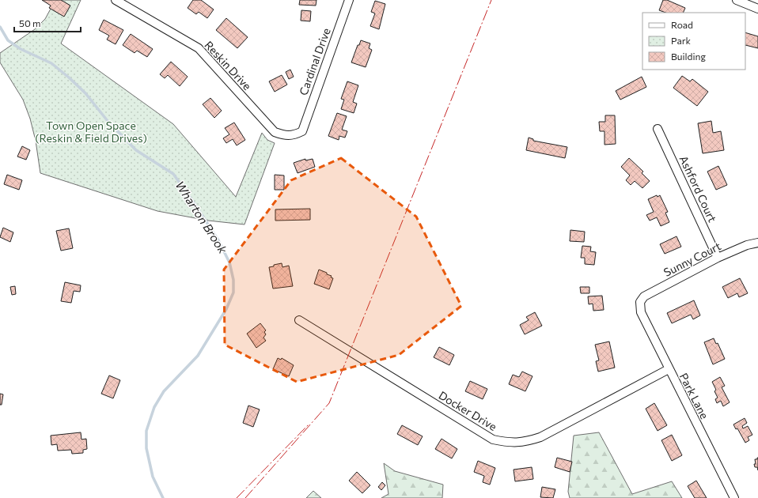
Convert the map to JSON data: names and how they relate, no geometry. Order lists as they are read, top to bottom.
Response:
{
  "streets": {
    "street": [
      "Cardinal Drive",
      "Reskin Drive",
      "Ashford Court",
      "Sunny Court",
      "Park Lane",
      "Docker Drive"
    ]
  },
  "crossings": [
    ["Cardinal Drive", "Reskin Drive"],
    ["Ashford Court", "Sunny Court"],
    ["Sunny Court", "Park Lane"],
    ["Park Lane", "Docker Drive"]
  ],
  "water": ["Wharton Brook"],
  "parks": ["Town Open Space (Reskin & Field Drives)"],
  "legend": ["Road", "Park", "Building"],
  "scale_bar": "50 m"
}
